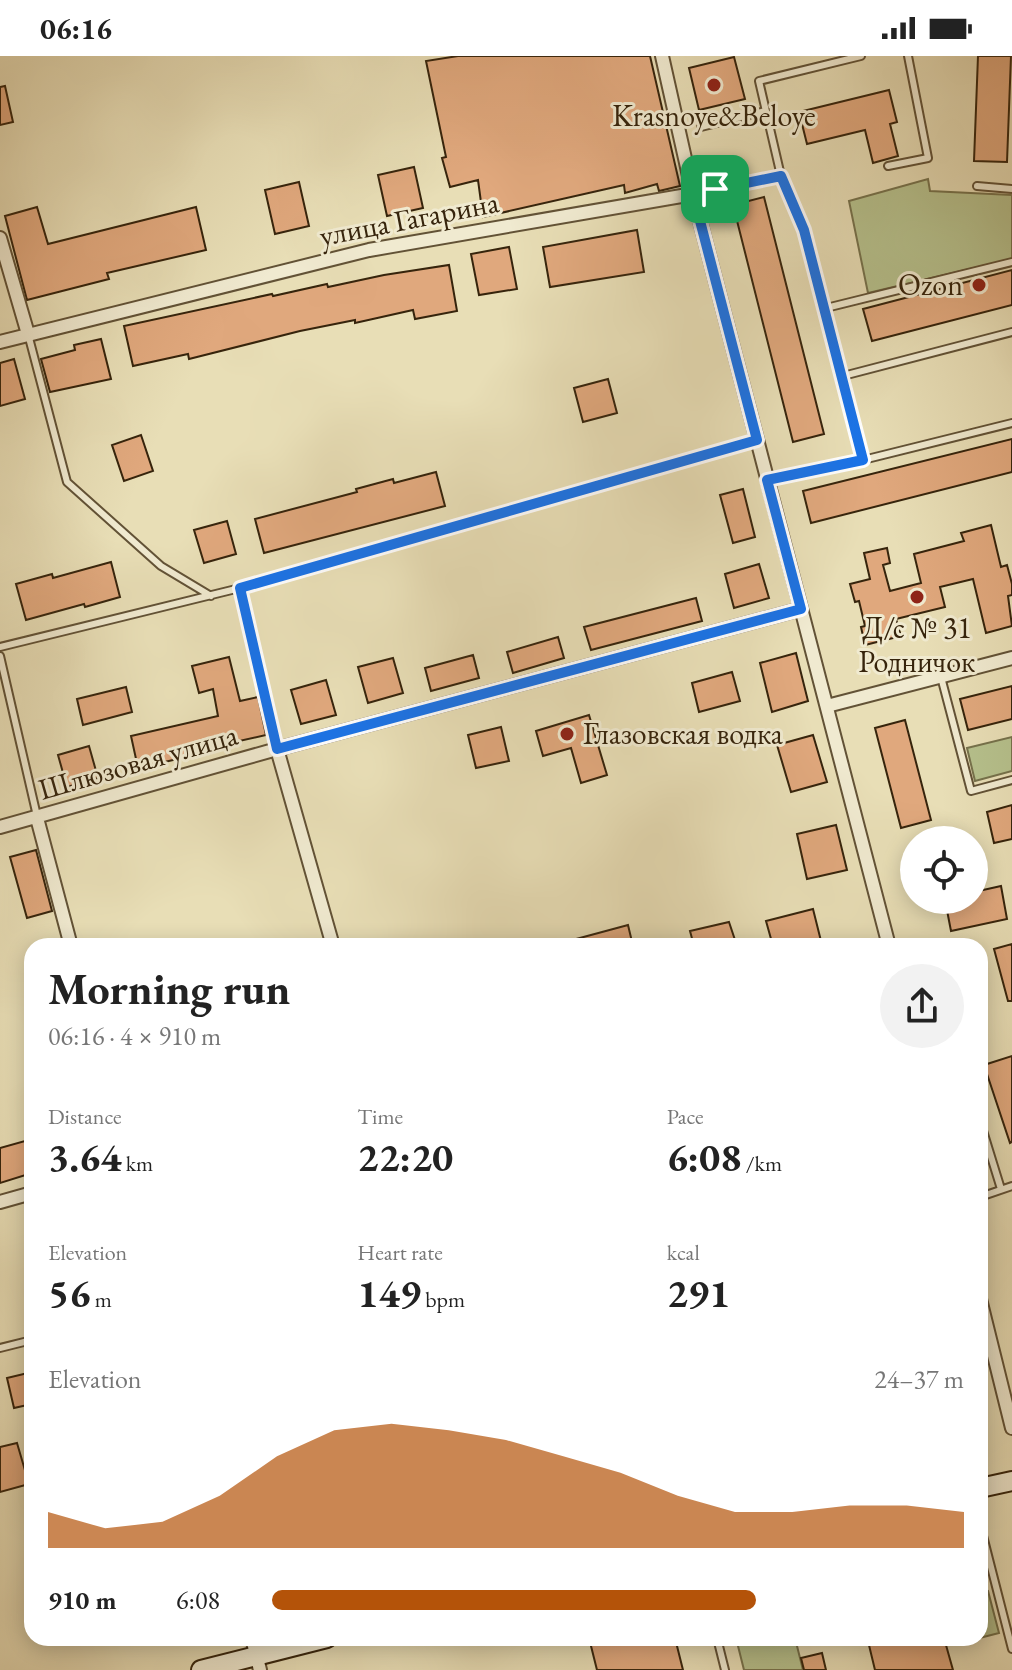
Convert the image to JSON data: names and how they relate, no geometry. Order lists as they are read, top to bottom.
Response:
{
  "streets": {
    "street": ["улица Гагарина", "Шлюзовая улица"]
  },
  "places": [
    "Krasnoye&Beloye",
    "Ozon",
    "Д/с № 31 Родничок",
    "Глазовская водка"
  ],
  "page": {
    "status": "06:16",
    "heading": ["Morning run", "06:16 · 4 × 910 m"],
    "stats": [
      ["Distance", "3.64 km"],
      ["Time", "22:20"],
      ["Pace", "6:08 /km"],
      ["Elevation", "56 m"],
      ["Heart rate", "149 bpm"],
      ["kcal", "291"]
    ],
    "chart": ["Elevation", "24–37 m"],
    "list": [
      {
        "name": "910 m",
        "note": "6:08"
      }
    ]
  }
}
